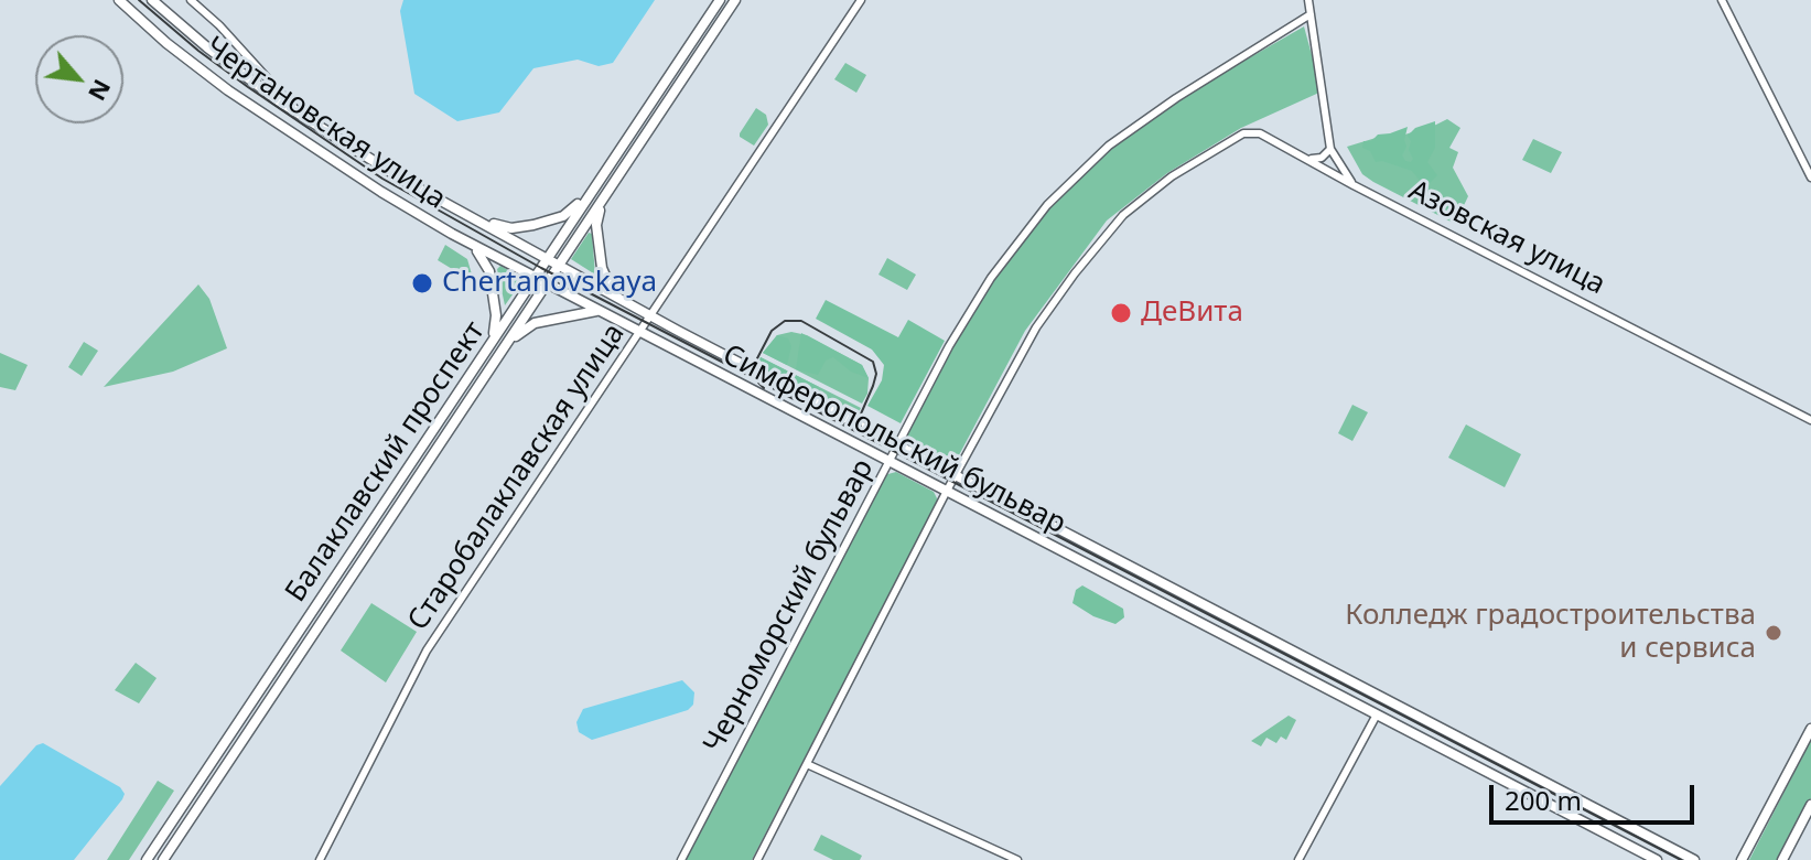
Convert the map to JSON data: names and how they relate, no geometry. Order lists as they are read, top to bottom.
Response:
{
  "streets": {
    "main road": ["Чертановская улица", "Симферопольский бульвар", "Балаклавский проспект"],
    "street": ["Азовская улица", "Старобалаклавская улица", "Черноморский бульвар"]
  },
  "crossings": [
    ["Чертановская улица", "Симферопольский бульвар"],
    ["Симферопольский бульвар", "Балаклавский проспект"],
    ["Симферопольский бульвар", "Старобалаклавская улица"],
    ["Симферопольский бульвар", "Черноморский бульвар"]
  ],
  "places": ["Chertanovskaya", "ДеВита", "Колледж градостроительства и сервиса"],
  "scale_bar": "200 m",
  "north": "bottom right"
}
